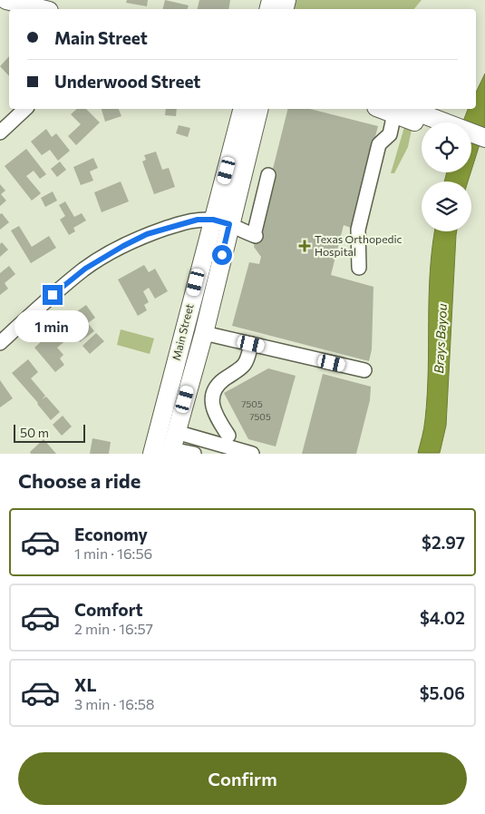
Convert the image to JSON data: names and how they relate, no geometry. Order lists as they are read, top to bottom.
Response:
{
  "streets": {
    "main road": ["Main Street"]
  },
  "water": ["Brays Bayou"],
  "places": {
    "health": ["Texas Orthopedic Hospital"]
  },
  "house_numbers": ["7505", "7505"],
  "scale_bar": "50 m",
  "page": {
    "banner": ["Main Street", "Underwood Street"],
    "bubble": "1 min",
    "scale": "50 m",
    "heading": "Choose a ride",
    "list": [
      {
        "name": "Economy",
        "note": "1 min · 16:56",
        "value": "$2.97"
      },
      {
        "name": "Comfort",
        "note": "2 min · 16:57",
        "value": "$4.02"
      },
      {
        "name": "XL",
        "note": "3 min · 16:58",
        "value": "$5.06"
      }
    ],
    "buttons": "Confirm"
  }
}
